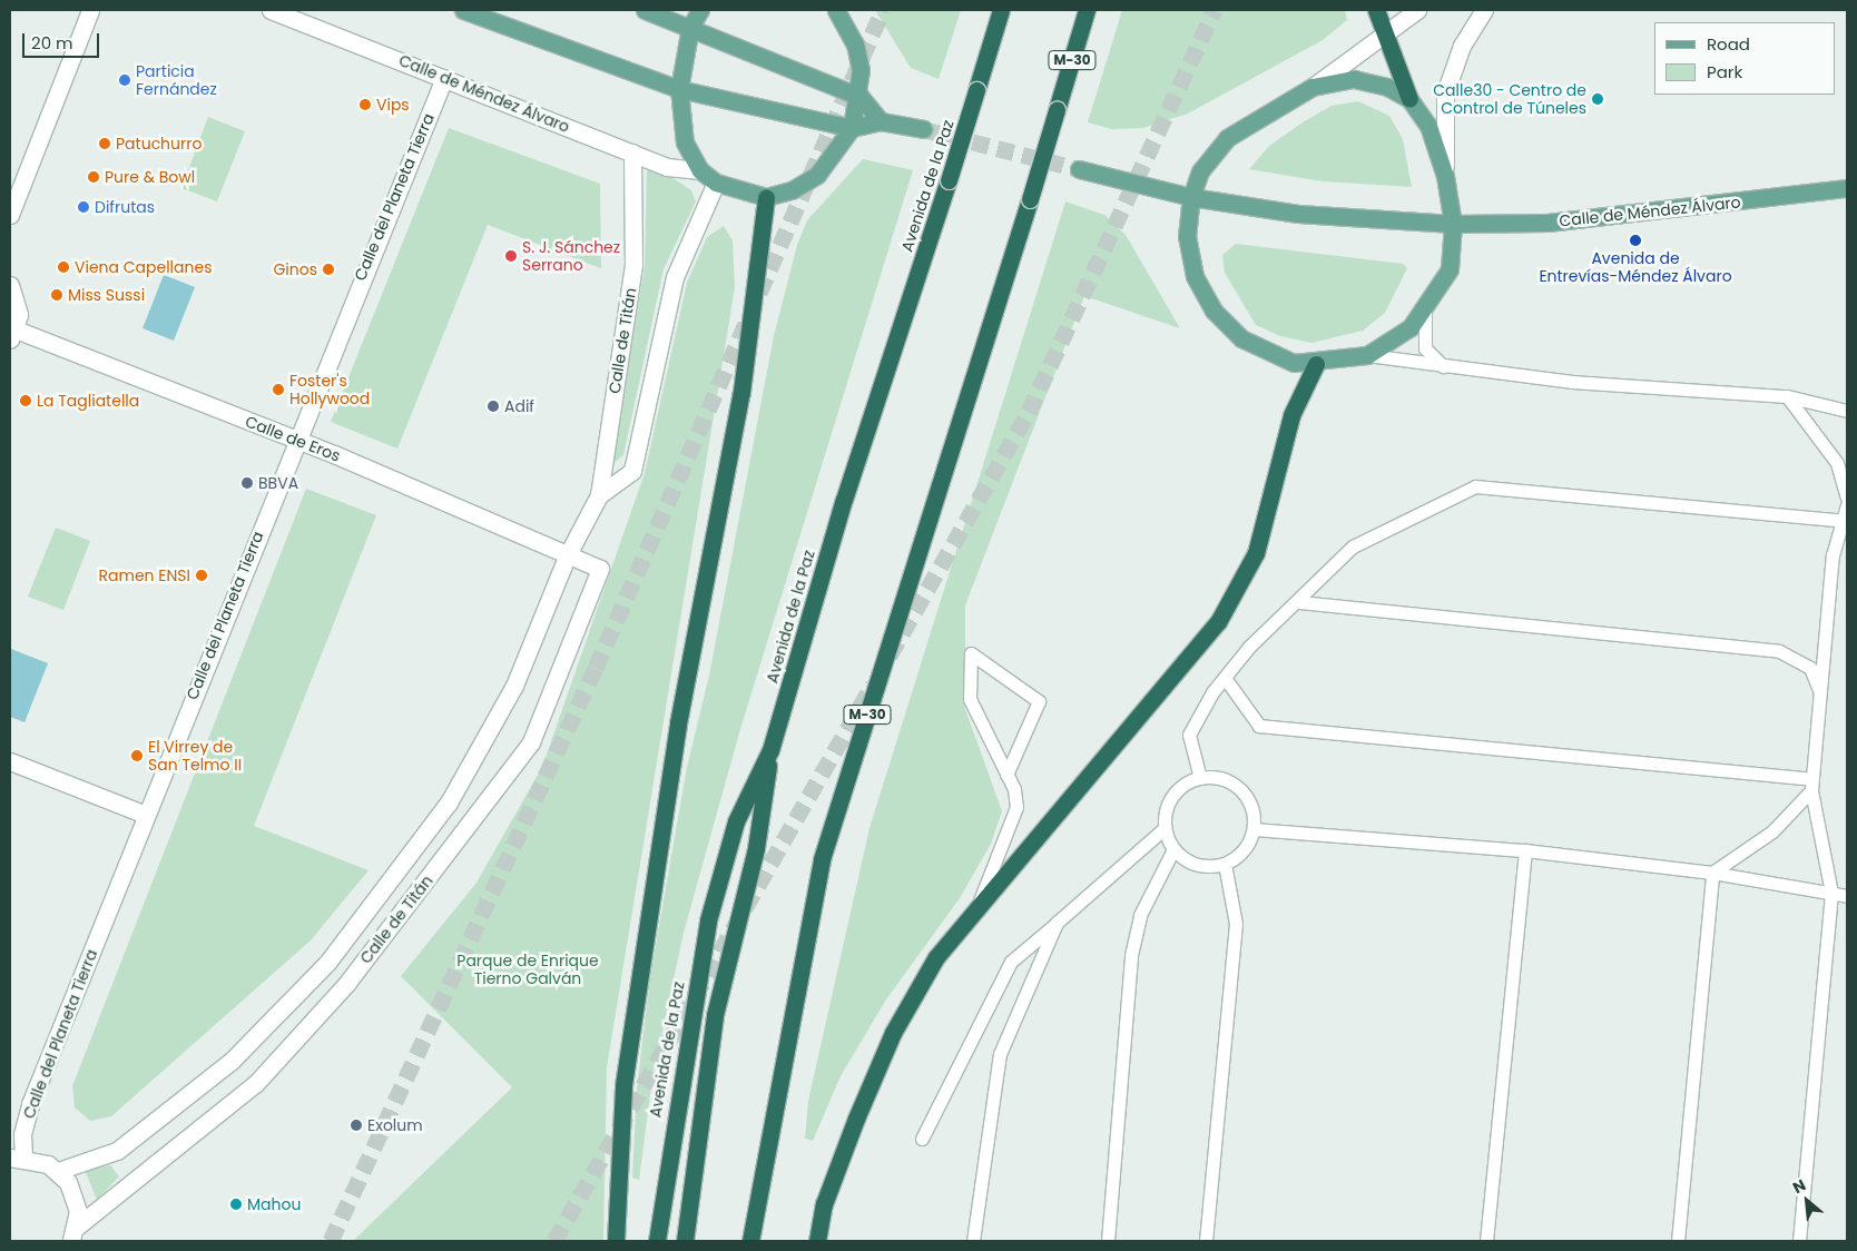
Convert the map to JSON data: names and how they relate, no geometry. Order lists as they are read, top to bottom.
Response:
{
  "streets": {
    "highway": ["M-30", "Avenida de la Paz"],
    "main road": ["Calle de Méndez Álvaro"],
    "street": ["Calle del Planeta Tierra", "Calle de Titán", "Calle de Eros"]
  },
  "crossings": [
    ["Calle de Méndez Álvaro", "Calle del Planeta Tierra"],
    ["Calle de Méndez Álvaro", "Calle de Titán"],
    ["Calle del Planeta Tierra", "Calle de Eros"],
    ["Calle de Titán", "Calle de Eros"]
  ],
  "parks": ["Parque de Enrique Tierno Galván"],
  "places": [
    "Particia Fernández",
    "Calle30 - Centro de Control de Túneles",
    "Vips",
    "Patuchurro",
    "Pure & Bowl",
    "Difrutas",
    "Avenida de Entrevías-Méndez Álvaro",
    "S. J. Sánchez Serrano",
    "Viena Capellanes",
    "Ginos",
    "Miss Sussi",
    "Foster's Hollywood",
    "La Tagliatella",
    "Adif",
    "BBVA",
    "Ramen ENSI",
    "El Virrey de San Telmo II",
    "Exolum",
    "Mahou"
  ],
  "legend": ["Road", "Park"],
  "scale_bar": "20 m",
  "north": "top left"
}
